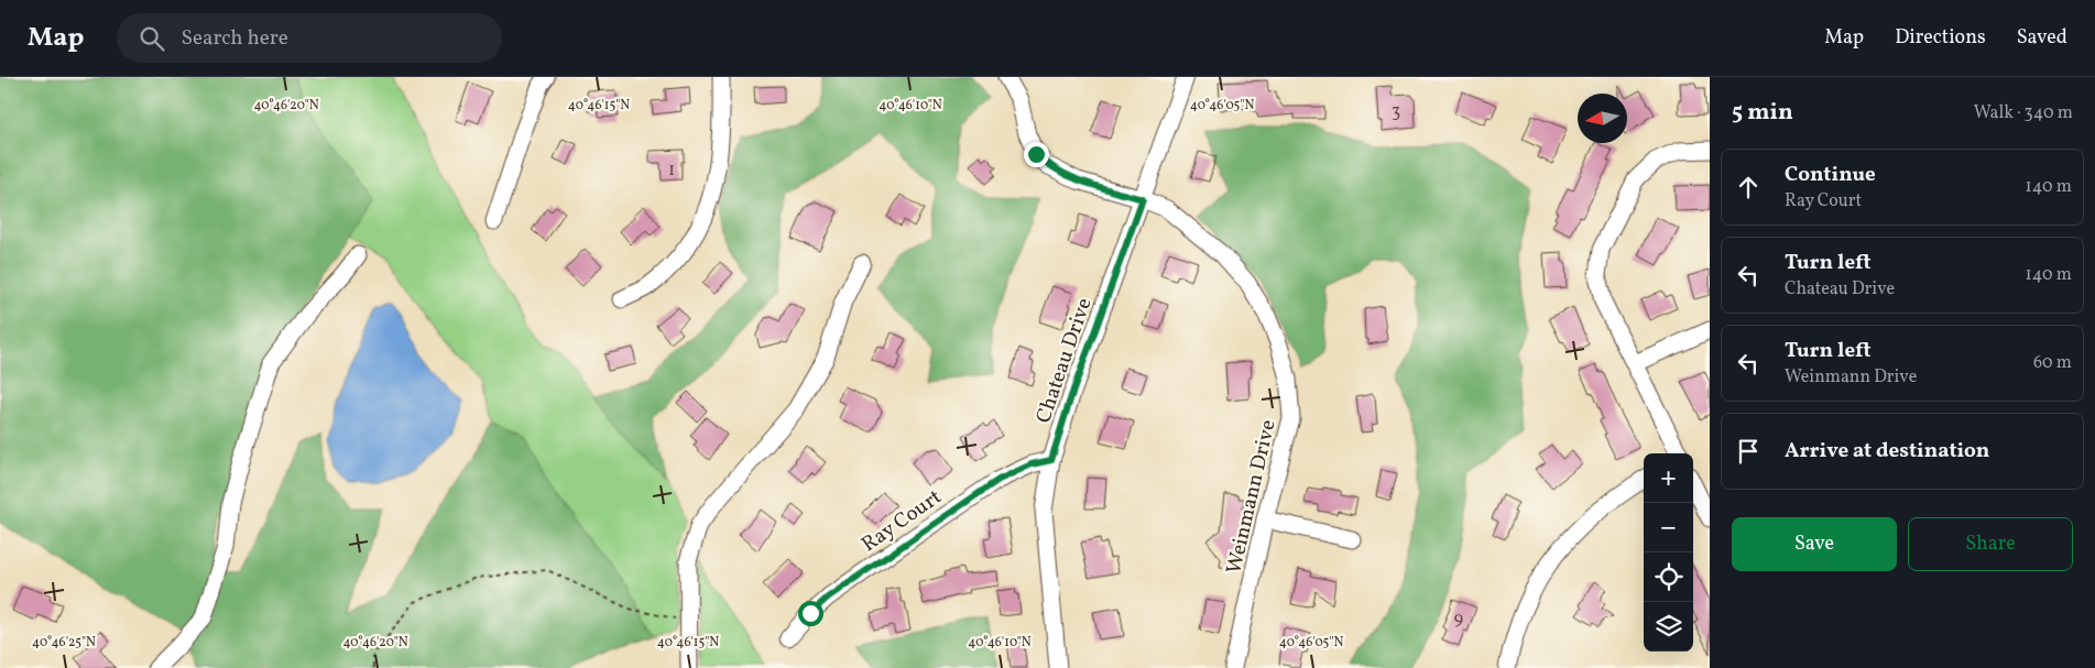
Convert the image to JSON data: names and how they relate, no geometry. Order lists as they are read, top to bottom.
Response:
{
  "streets": {
    "street": ["Chateau Drive", "Weinmann Drive", "Ray Court"]
  },
  "crossings": [
    ["Chateau Drive", "Weinmann Drive"],
    ["Chateau Drive", "Ray Court"]
  ],
  "house_numbers": ["3", "1", "9"],
  "north": "left",
  "page": {
    "header": "Map",
    "search": "Search here",
    "nav": ["Map", "Directions", "Saved"],
    "heading": ["5 min", "Walk · 340 m"],
    "list": [
      ["Continue", "Ray Court", "140 m"],
      ["Turn left", "Chateau Drive", "140 m"],
      ["Turn left", "Weinmann Drive", "60 m"],
      "Arrive at destination"
    ],
    "map_buttons": ["+", "−"],
    "buttons": ["Save", "Share"]
  },
  "coordinates": [
    "40°46'20\"N",
    "40°46'15\"N",
    "40°46'10\"N",
    "40°46'05\"N",
    "40°46'25\"N"
  ]
}
